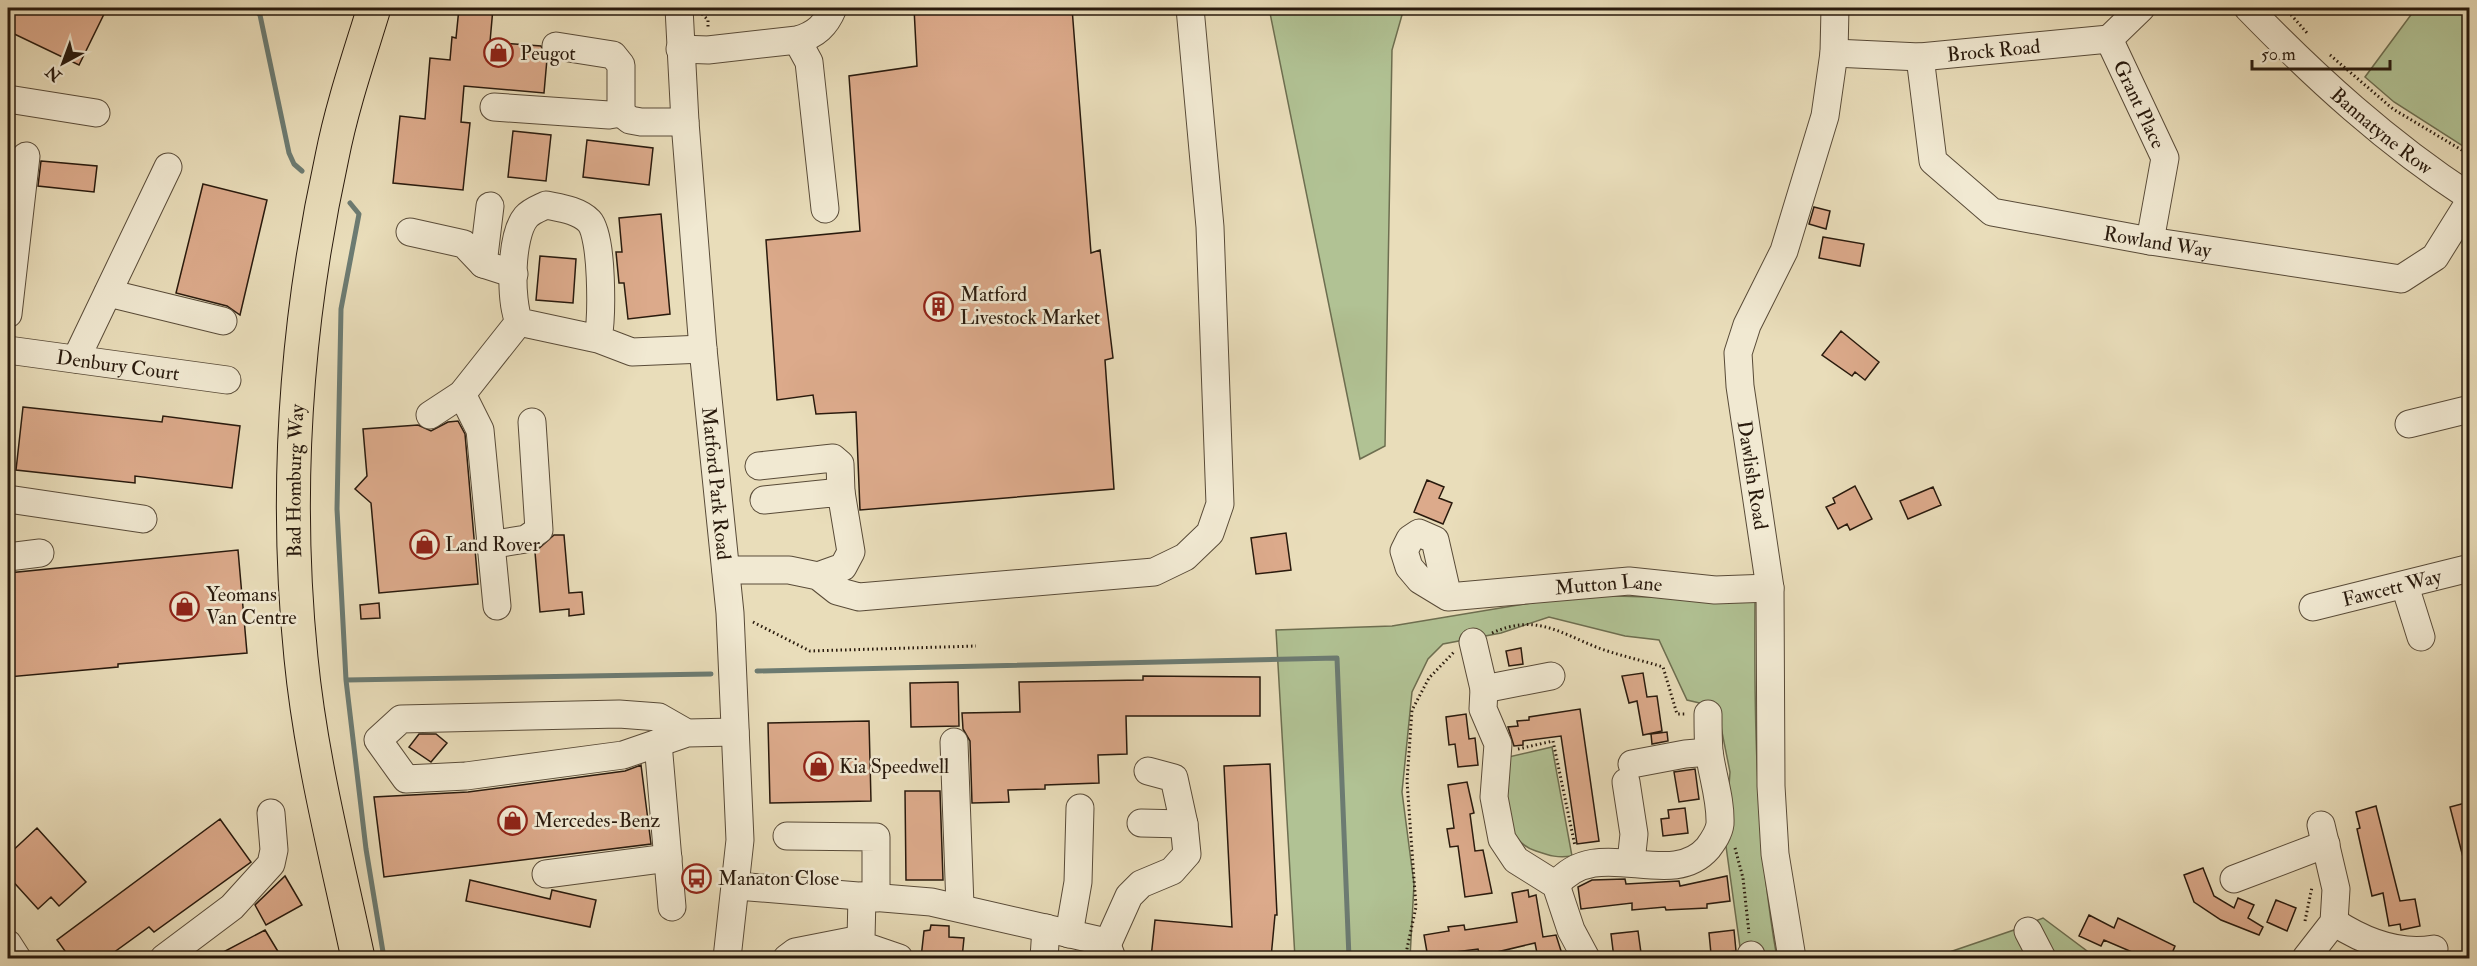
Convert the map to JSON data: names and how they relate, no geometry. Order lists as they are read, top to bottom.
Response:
{
  "streets": {
    "main road": ["Bad Homburg Way"],
    "street": [
      "Brock Road",
      "Grant Place",
      "Bannatyne Row",
      "Rowland Way",
      "Denbury Court",
      "Dawlish Road",
      "Matford Park Road",
      "Mutton Lane",
      "Fawcett Way"
    ]
  },
  "crossings": [
    ["Brock Road", "Grant Place"],
    ["Brock Road", "Rowland Way"],
    ["Brock Road", "Dawlish Road"],
    ["Grant Place", "Rowland Way"],
    ["Bannatyne Row", "Rowland Way"],
    ["Dawlish Road", "Mutton Lane"]
  ],
  "places": {
    "shop": [
      "Peugot",
      "Land Rover",
      "Yeomans Van Centre",
      "Kia Speedwell",
      "Mercedes-Benz"
    ],
    "building": ["Matford Livestock Market"],
    "bus stop": ["Manaton Close"]
  },
  "scale_bar": "50 m",
  "north": "bottom left"
}
